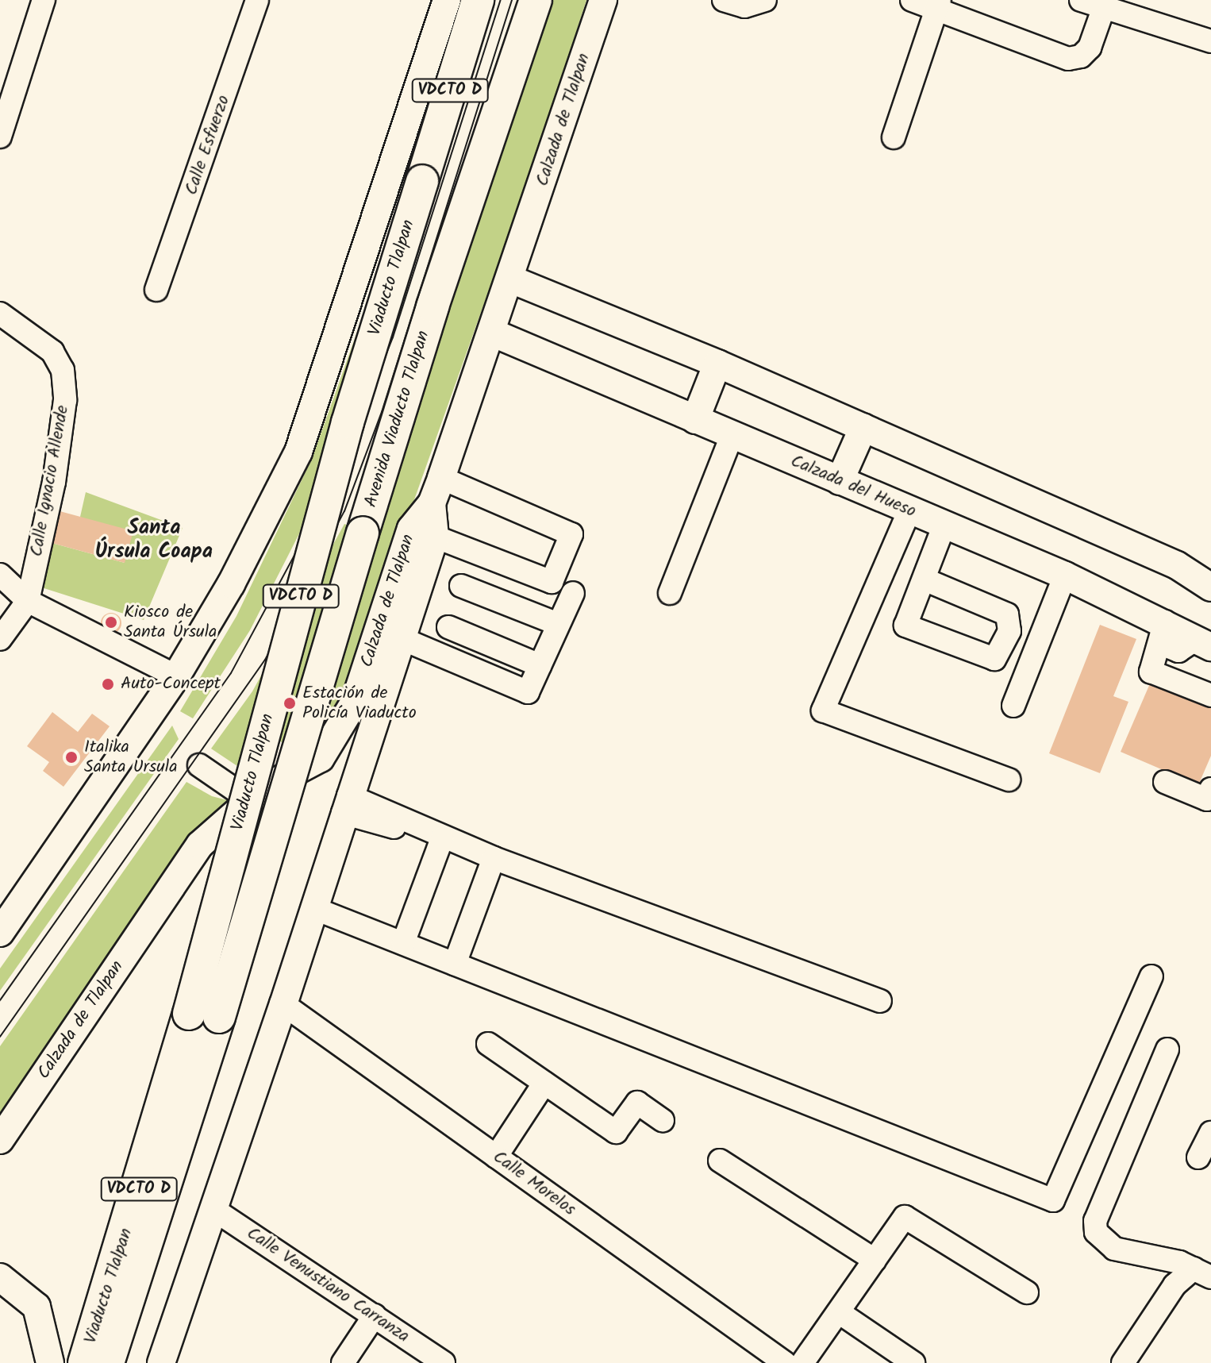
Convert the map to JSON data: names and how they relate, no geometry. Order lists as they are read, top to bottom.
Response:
{
  "streets": {
    "highway": ["VDCTO D", "Viaducto Tlalpan", "Avenida Viaducto Tlalpan"],
    "main road": ["Calzada de Tlalpan", "Calzada del Hueso"],
    "street": [
      "Calle Esfuerzo",
      "Calle Ignacio Allende",
      "Calle Morelos",
      "Calle Venustiano Carranza"
    ]
  },
  "crossings": [
    ["Calzada de Tlalpan", "Calzada del Hueso"],
    ["Viaducto Tlalpan", "Avenida Viaducto Tlalpan"]
  ],
  "districts": ["Santa Úrsula Coapa"],
  "places": [
    "Kiosco de Santa Úrsula",
    "Auto-Concept",
    "Estación de Policía Viaducto",
    "Italika Santa Ursula"
  ]
}
